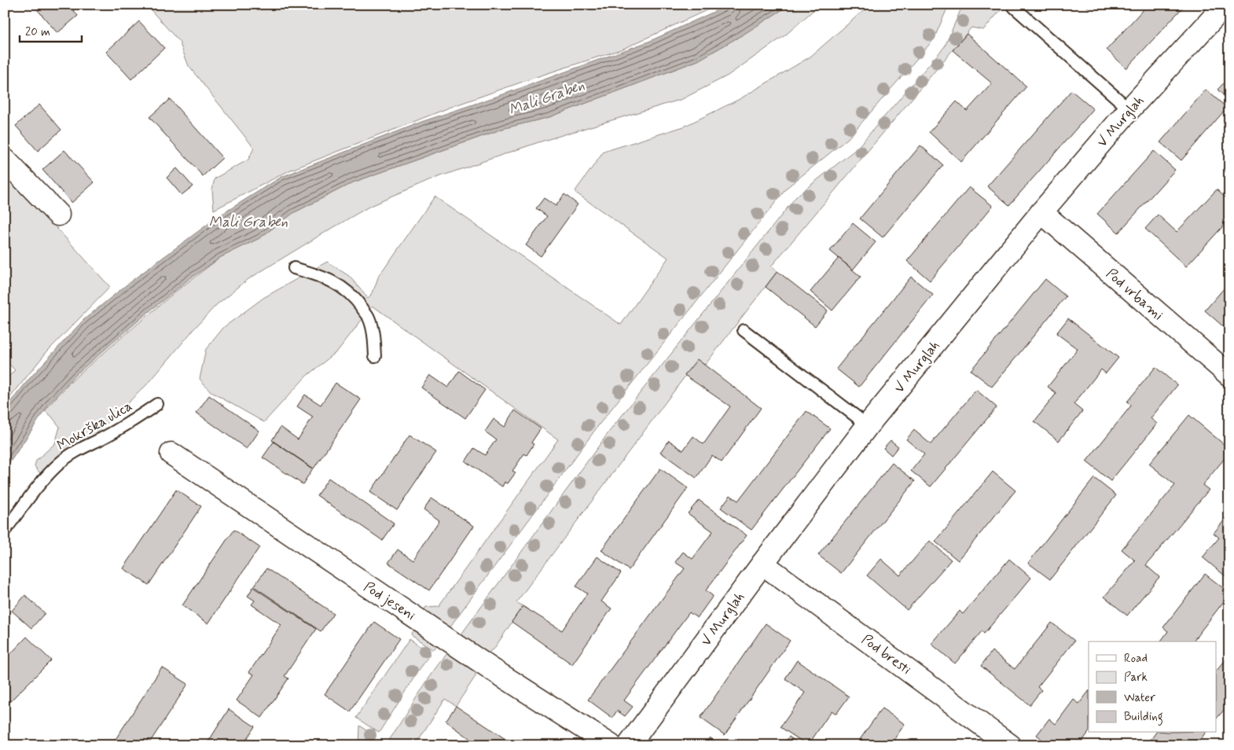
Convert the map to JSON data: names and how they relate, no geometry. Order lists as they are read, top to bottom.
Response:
{
  "streets": {
    "street": [
      "V Murglah",
      "Pod vrbami",
      "Pod jeseni",
      "Pod bresti"
    ],
    "lane": ["Mokrška ulica"]
  },
  "crossings": [
    ["V Murglah", "Pod vrbami"],
    ["V Murglah", "Pod bresti"]
  ],
  "water": ["Mali Graben"],
  "legend": [
    "Road",
    "Park",
    "Water",
    "Building"
  ],
  "scale_bar": "20 m"
}
